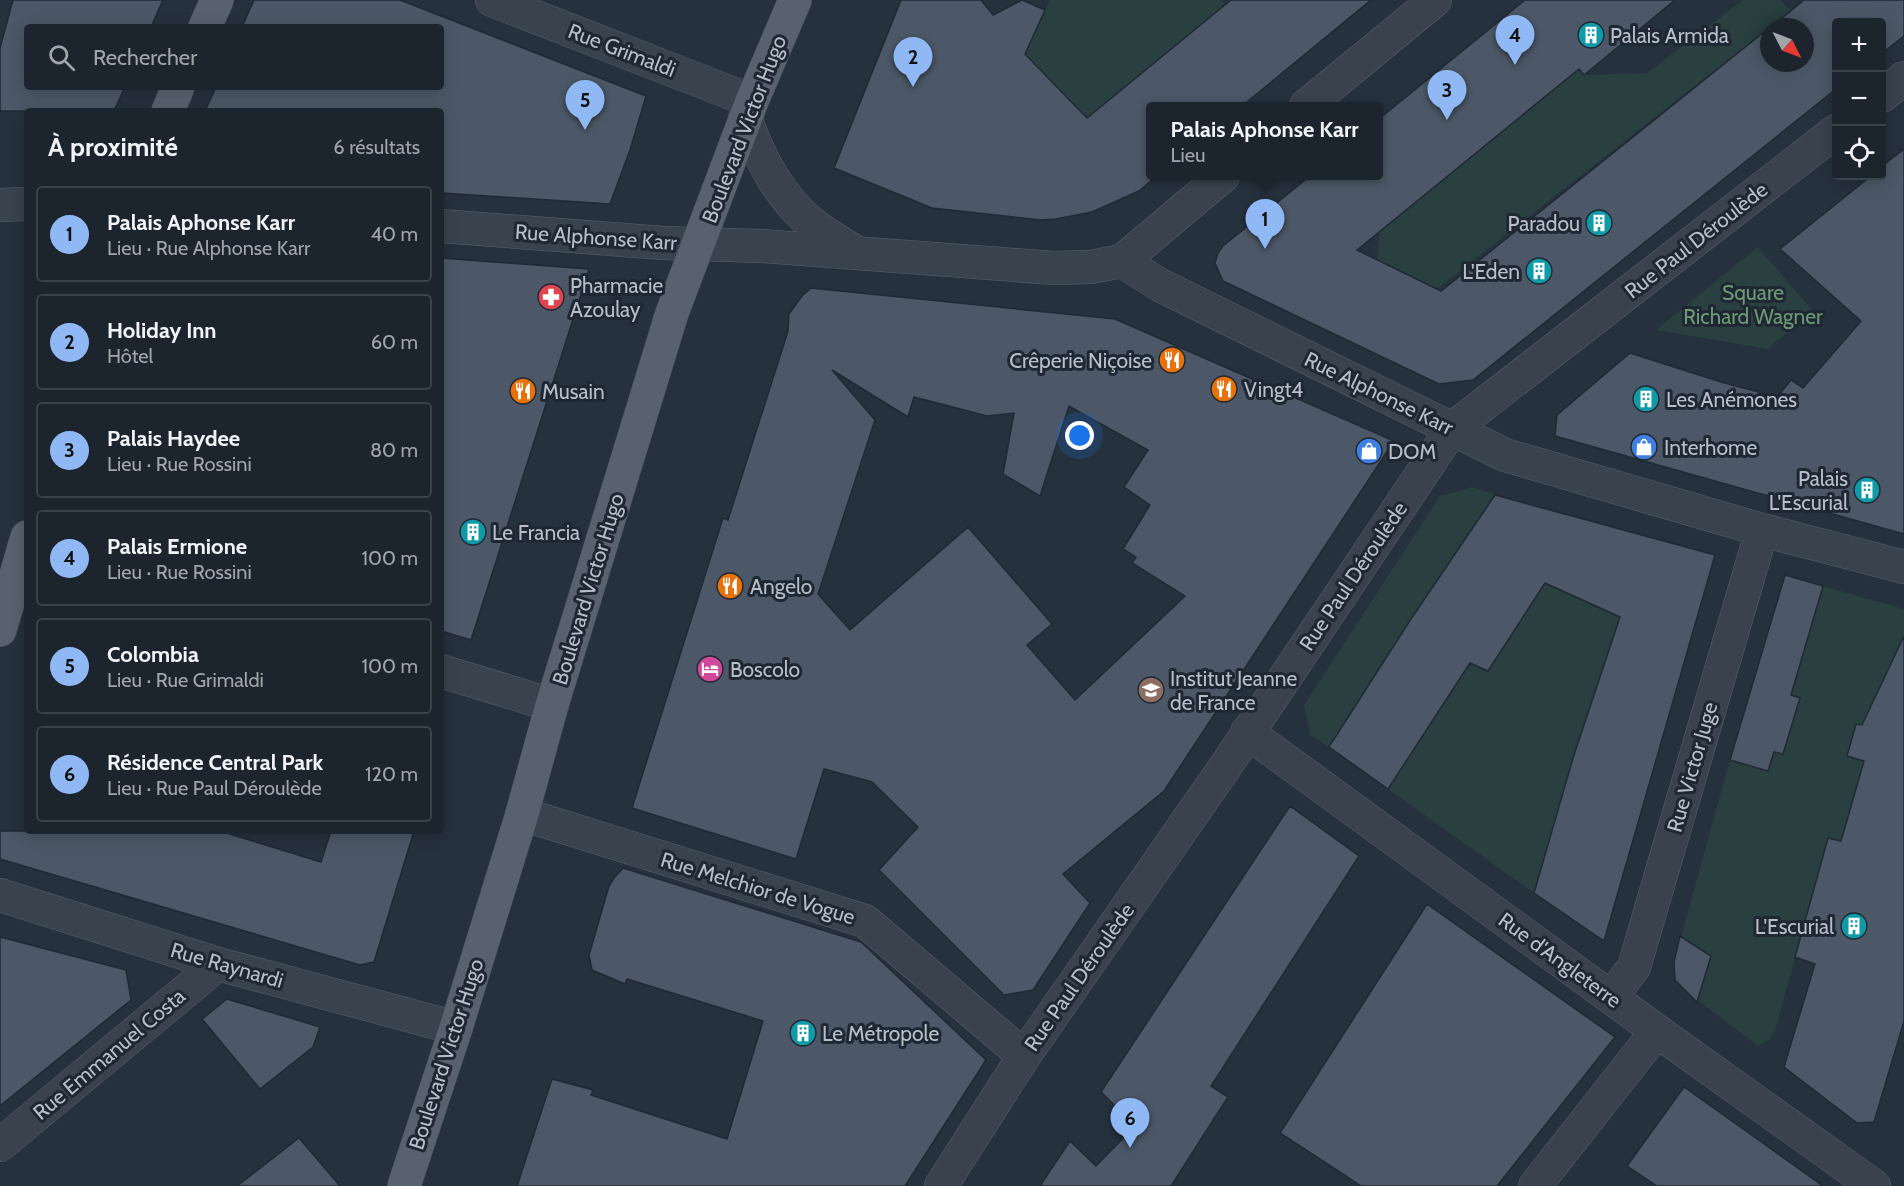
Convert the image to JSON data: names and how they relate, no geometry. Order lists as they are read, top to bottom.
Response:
{
  "streets": {
    "main road": ["Boulevard Victor Hugo"],
    "street": [
      "Rue Grimaldi",
      "Rue Alphonse Karr",
      "Rue Paul Déroulède",
      "Rue Victor Juge",
      "Rue Melchior de Vogue",
      "Rue d'Angleterre",
      "Rue Raynardi",
      "Rue Emmanuel Costa"
    ]
  },
  "crossings": [
    ["Rue Grimaldi", "Boulevard Victor Hugo"],
    ["Rue Grimaldi", "Rue Alphonse Karr"],
    ["Boulevard Victor Hugo", "Rue Alphonse Karr"],
    ["Boulevard Victor Hugo", "Rue Melchior de Vogue"],
    ["Boulevard Victor Hugo", "Rue Raynardi"],
    ["Rue Alphonse Karr", "Rue Paul Déroulède"],
    ["Rue Alphonse Karr", "Rue Victor Juge"],
    ["Rue Paul Déroulède", "Rue Melchior de Vogue"],
    ["Rue Paul Déroulède", "Rue d'Angleterre"],
    ["Rue Victor Juge", "Rue d'Angleterre"],
    ["Rue Raynardi", "Rue Emmanuel Costa"]
  ],
  "parks": ["Square Richard Wagner"],
  "places": {
    "building": [
      "Palais Armida",
      "Paradou",
      "L'Eden",
      "Les Anémones",
      "Palais L'Escurial",
      "Le Francia",
      "L'Escurial",
      "Le Métropole"
    ],
    "pharmacy": ["Pharmacie Azoulay"],
    "restaurant": [
      "Crêperie Niçoise",
      "Vingt4",
      "Musain",
      "Angelo"
    ],
    "shop": ["Interhome", "DOM"],
    "hotel": ["Boscolo"],
    "school or university": ["Institut Jeanne de France"]
  },
  "north": "bottom right",
  "page": {
    "pins": [
      "4",
      "2",
      "3",
      "5",
      "1",
      "6"
    ],
    "map_buttons": ["+", "−"],
    "search": "Rechercher",
    "popup": ["Palais Aphonse Karr", "Lieu"],
    "heading": ["À proximité", "6 résultats"],
    "list": [
      {
        "mark": "1",
        "name": "Palais Aphonse Karr",
        "note": "Lieu · Rue Alphonse Karr",
        "value": "40 m"
      },
      {
        "mark": "2",
        "name": "Holiday Inn",
        "note": "Hôtel",
        "value": "60 m"
      },
      {
        "mark": "3",
        "name": "Palais Haydee",
        "note": "Lieu · Rue Rossini",
        "value": "80 m"
      },
      {
        "mark": "4",
        "name": "Palais Ermione",
        "note": "Lieu · Rue Rossini",
        "value": "100 m"
      },
      {
        "mark": "5",
        "name": "Colombia",
        "note": "Lieu · Rue Grimaldi",
        "value": "100 m"
      },
      {
        "mark": "6",
        "name": "Résidence Central Park",
        "note": "Lieu · Rue Paul Déroulède",
        "value": "120 m"
      }
    ]
  }
}
